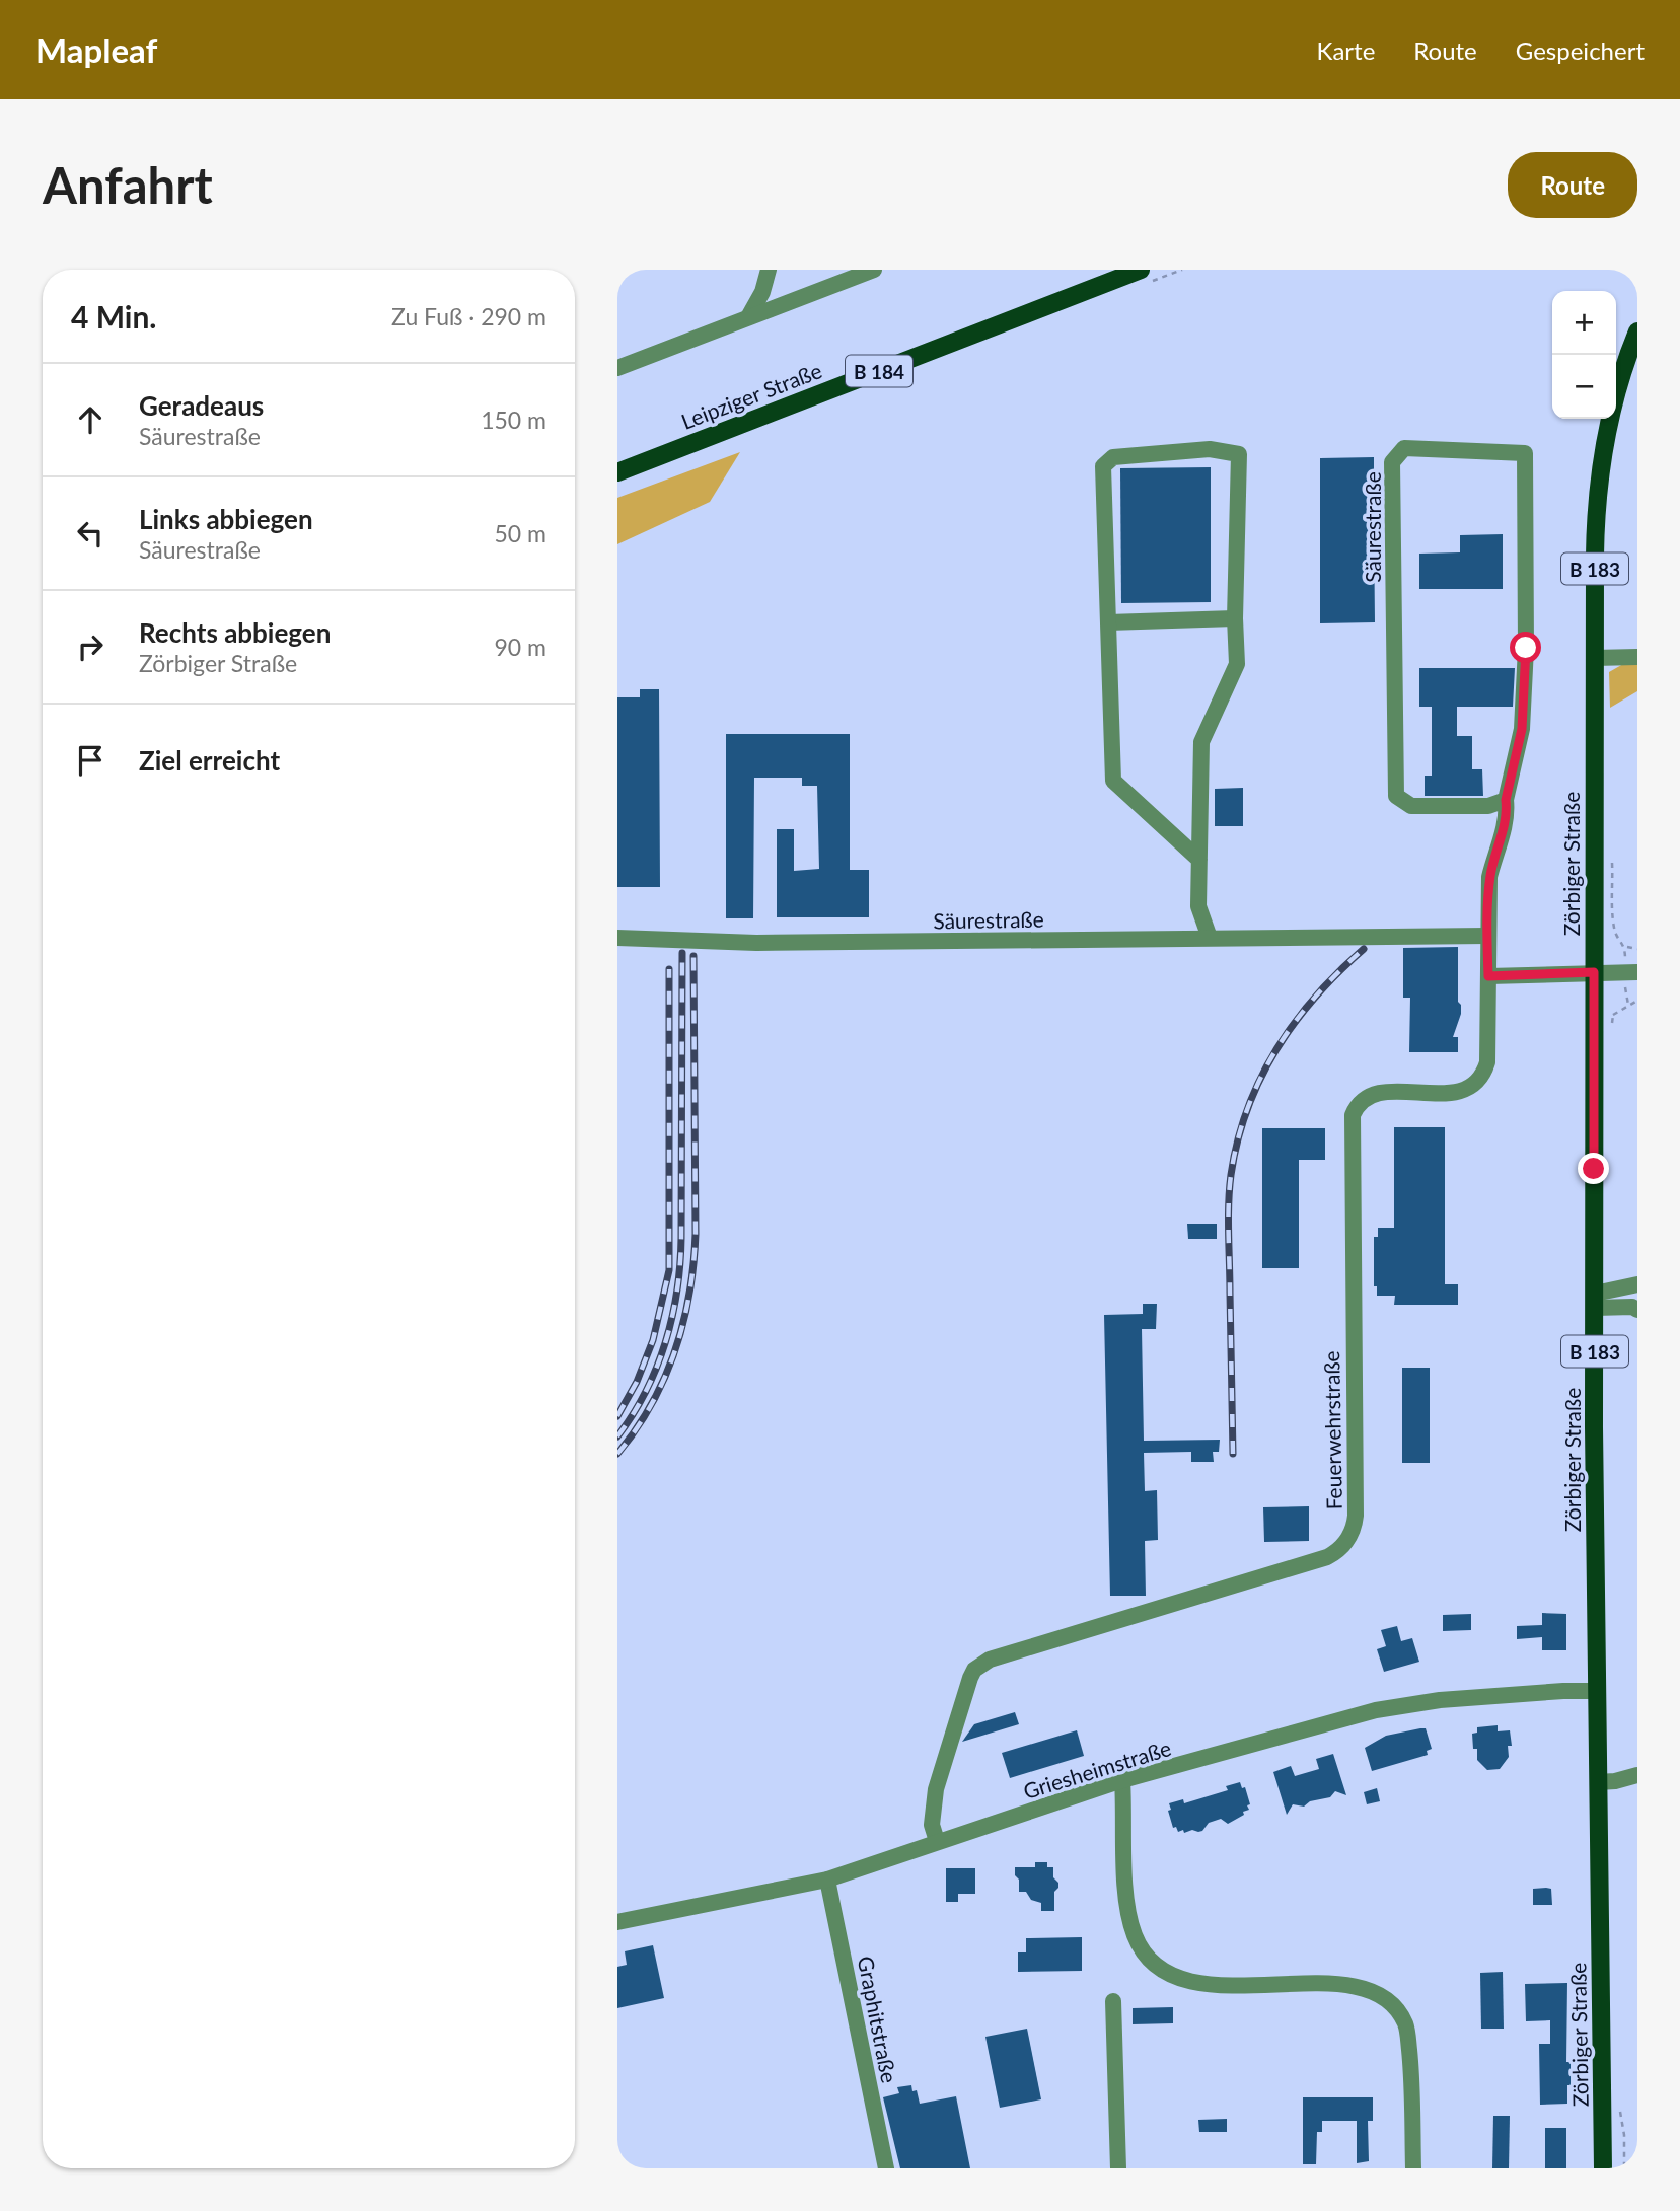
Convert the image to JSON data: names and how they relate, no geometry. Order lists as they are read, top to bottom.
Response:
{
  "streets": {
    "main road": [
      "B 184",
      "Leipziger Straße",
      "B 183",
      "Zörbiger Straße"
    ],
    "street": [
      "Säurestraße",
      "Feuerwehrstraße",
      "Griesheimstraße",
      "Graphitstraße"
    ]
  },
  "crossings": [
    ["Säurestraße", "Feuerwehrstraße"],
    ["Zörbiger Straße", "Griesheimstraße"],
    ["Feuerwehrstraße", "Griesheimstraße"],
    ["Griesheimstraße", "Graphitstraße"]
  ],
  "page": {
    "header": "Mapleaf",
    "nav": ["Karte", "Route", "Gespeichert"],
    "buttons": "Route",
    "title": "Anfahrt",
    "heading": ["4 Min.", "Zu Fuß · 290 m"],
    "map_buttons": ["+", "−"],
    "list": [
      ["Geradeaus", "Säurestraße", "150 m"],
      ["Links abbiegen", "Säurestraße", "50 m"],
      ["Rechts abbiegen", "Zörbiger Straße", "90 m"],
      "Ziel erreicht"
    ]
  }
}
